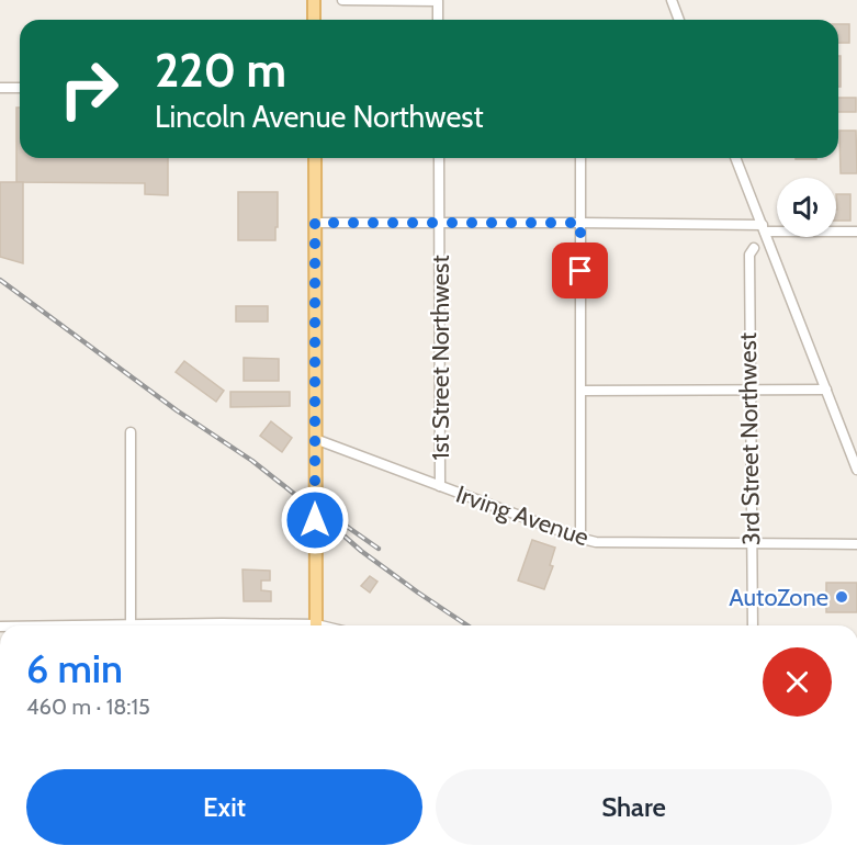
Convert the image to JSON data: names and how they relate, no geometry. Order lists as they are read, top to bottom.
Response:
{
  "streets": {
    "street": ["1st Street Northwest", "3rd Street Northwest", "Irving Avenue"]
  },
  "crossings": [
    ["1st Street Northwest", "Irving Avenue"],
    ["3rd Street Northwest", "Irving Avenue"]
  ],
  "places": ["AutoZone"],
  "page": {
    "turn": ["220 m", "Lincoln Avenue Northwest"],
    "heading": ["6 min", "460 m · 18:15"],
    "buttons": ["Exit", "Share"]
  }
}
